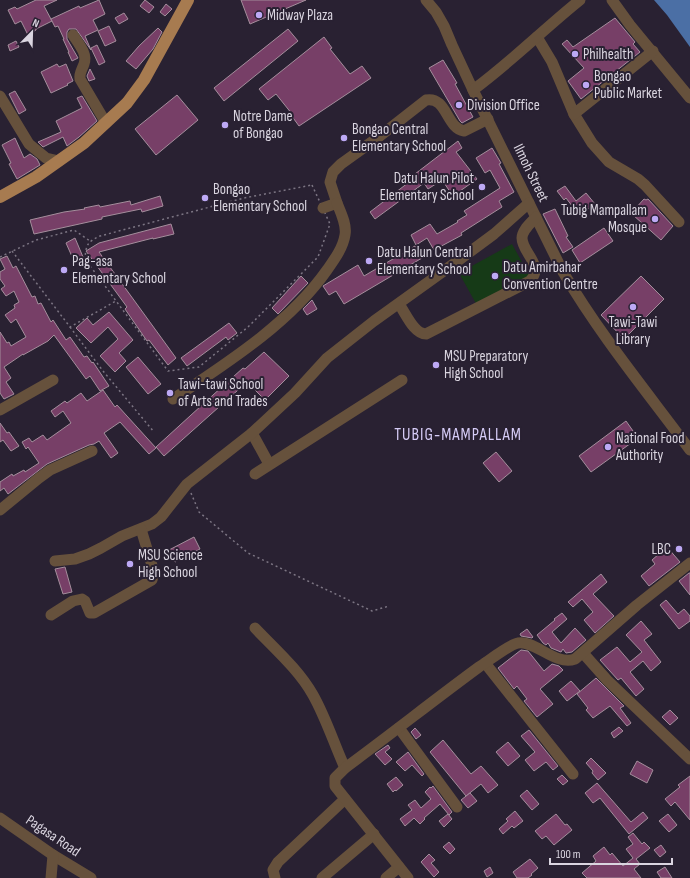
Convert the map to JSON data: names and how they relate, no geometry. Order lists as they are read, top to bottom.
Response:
{
  "streets": {
    "street": ["Ilmoh Street", "Pagasa Road"]
  },
  "districts": ["TUBIG-MAMPALLAM"],
  "places": [
    "Midway Plaza",
    "Philhealth",
    "Bongao Public Market",
    "Division Office",
    "Notre Dame of Bongao",
    "Bongao Central Elementary School",
    "Datu Halun Pilot Elementary School",
    "Bongao Elementary School",
    "Tubig Mampallam Mosque",
    "Datu Halun Central Elementary School",
    "Pag-asa Elementary School",
    "Datu Amirbahar Convention Centre",
    "Tawi-Tawi Library",
    "MSU Preparatory High School",
    "Tawi-tawi School of Arts and Trades",
    "National Food Authority",
    "LBC",
    "MSU Science High School"
  ],
  "scale_bar": "100 m",
  "north": "top right"
}
